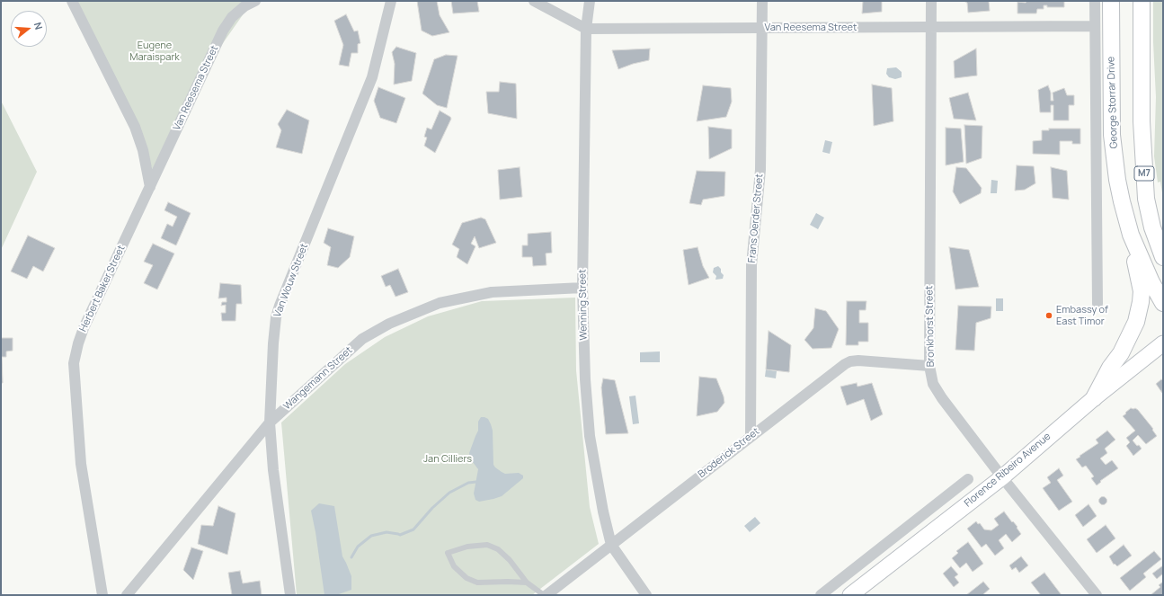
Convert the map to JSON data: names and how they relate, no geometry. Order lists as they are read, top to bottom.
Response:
{
  "streets": {
    "main road": ["George Storrar Drive", "M7", "Florence Ribeiro Avenue"],
    "street": [
      "Van Reesema Street",
      "Frans Oerder Street",
      "Van Wouw Street",
      "Herbert Baker Street",
      "Wenning Street",
      "Bronkhorst Street",
      "Wangemann Street",
      "Broderick Street"
    ]
  },
  "crossings": [
    ["Van Reesema Street", "George Storrar Drive"],
    ["Van Reesema Street", "Frans Oerder Street"],
    ["Van Reesema Street", "Herbert Baker Street"],
    ["Van Reesema Street", "Wenning Street"],
    ["Van Reesema Street", "Bronkhorst Street"],
    ["Frans Oerder Street", "Broderick Street"],
    ["Van Wouw Street", "Wangemann Street"],
    ["Wenning Street", "Wangemann Street"],
    ["Wenning Street", "Broderick Street"],
    ["Bronkhorst Street", "Broderick Street"],
    ["Bronkhorst Street", "Florence Ribeiro Avenue"]
  ],
  "parks": ["Eugene Maraispark", "Jan Cilliers"],
  "places": ["Embassy of East Timor"],
  "north": "right"
}
